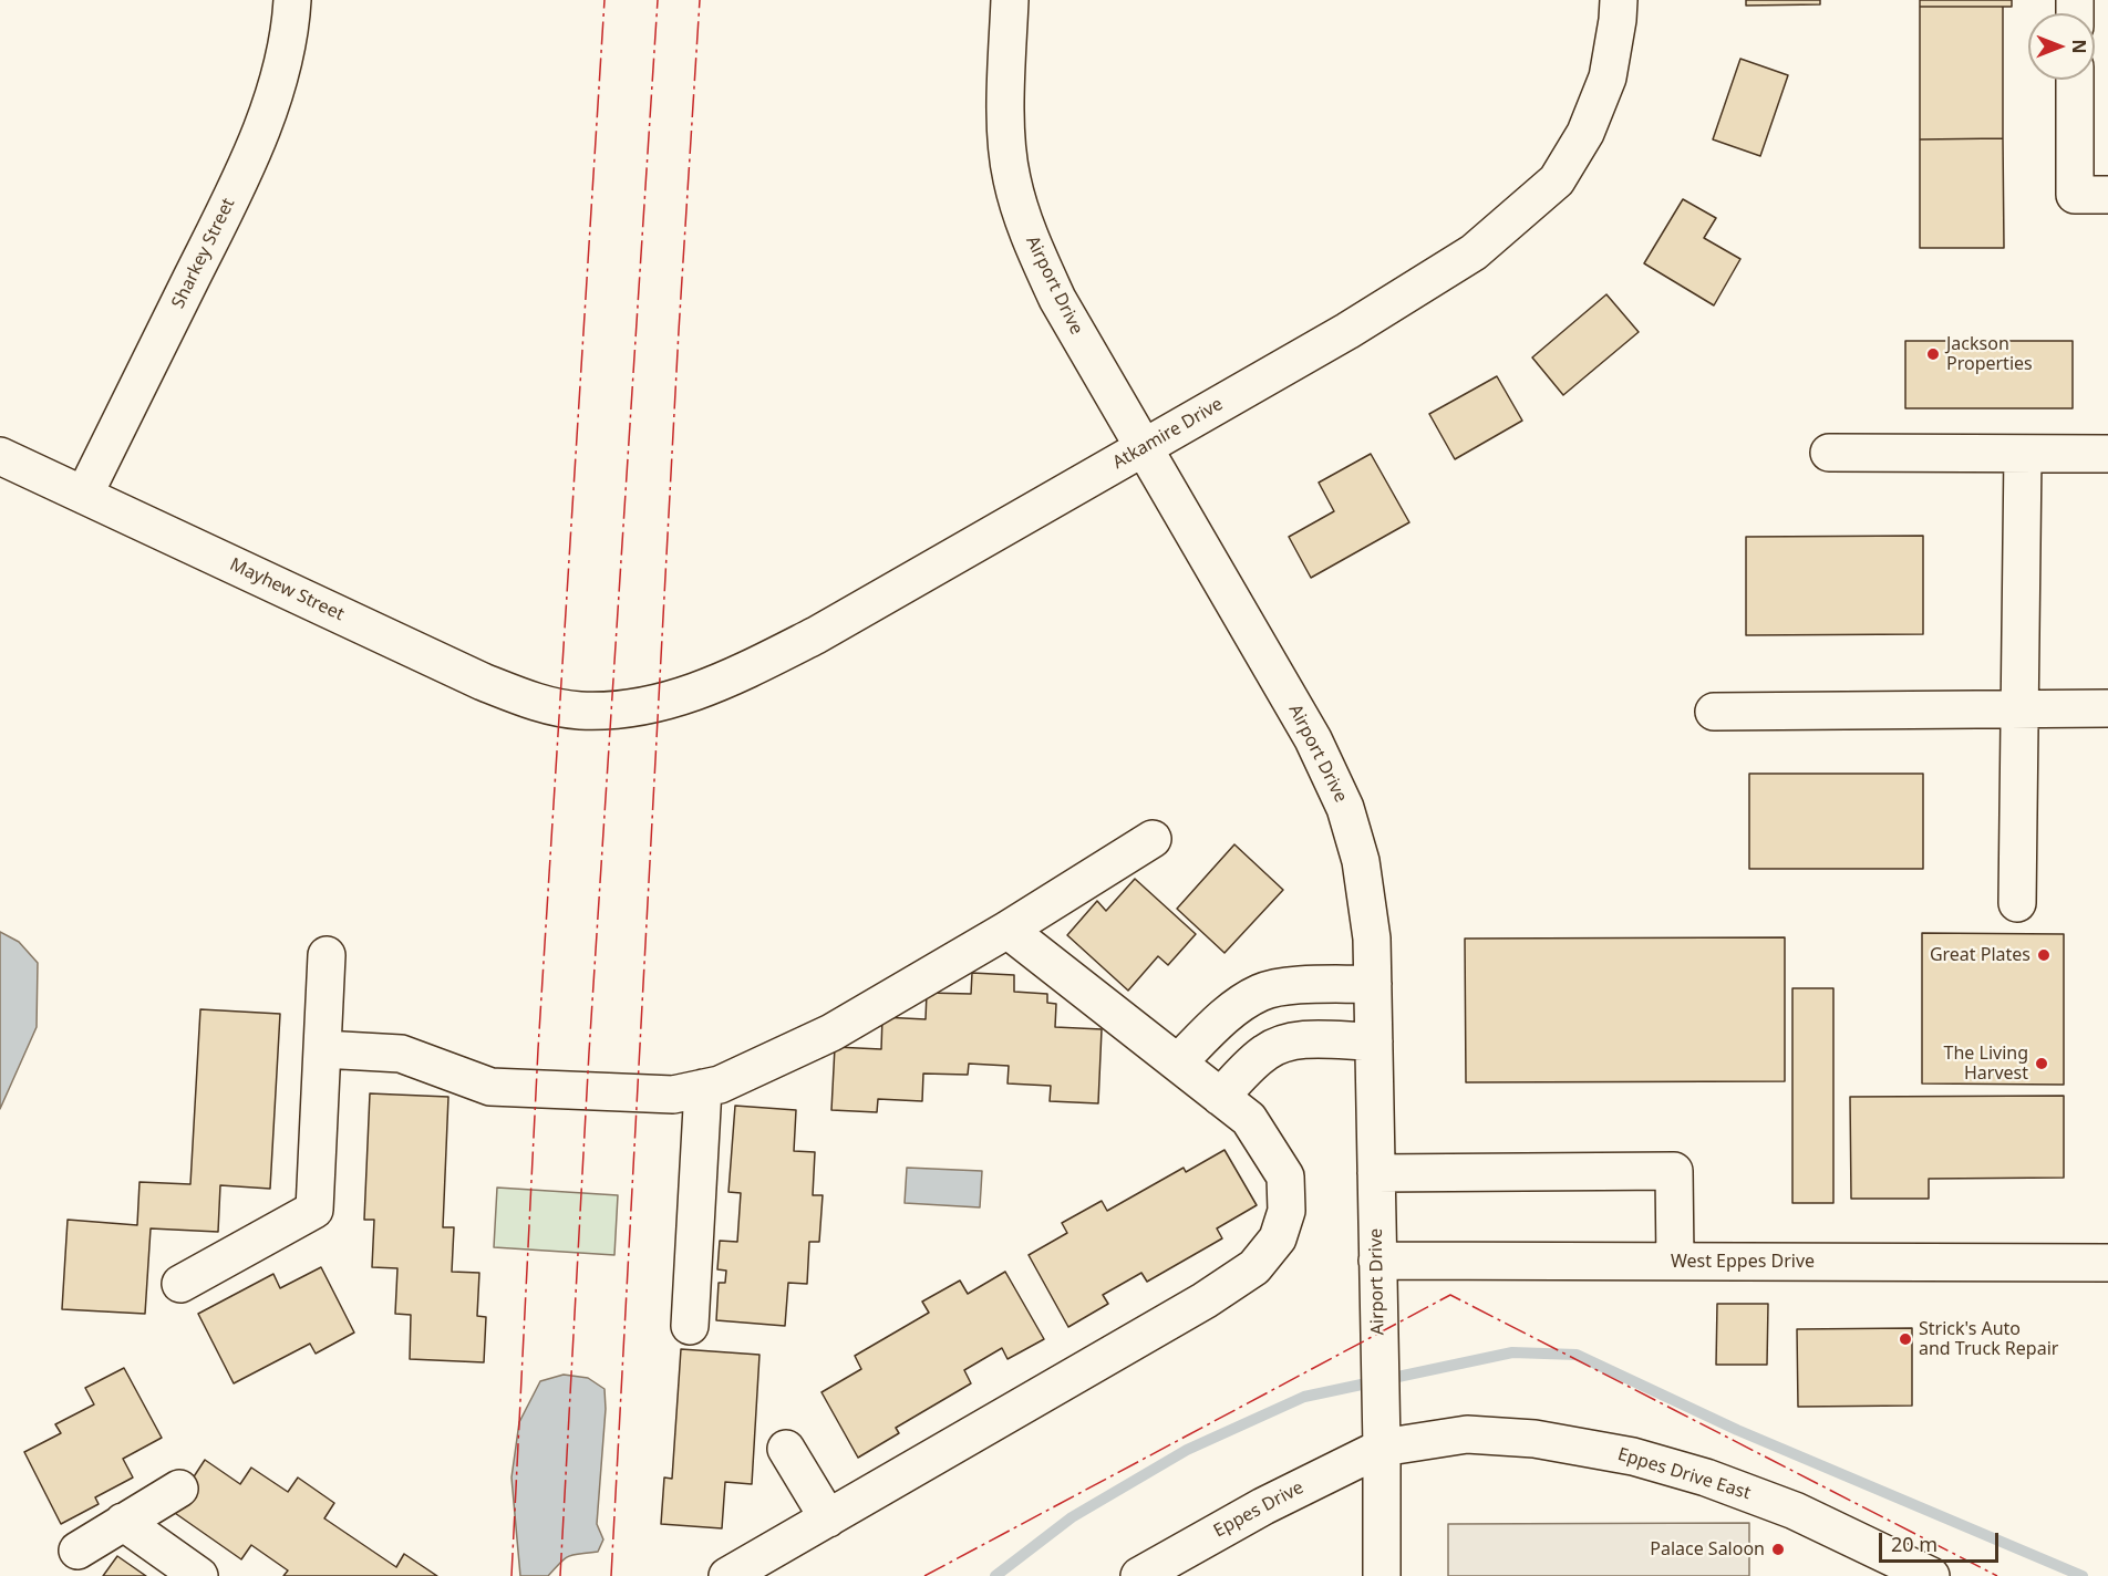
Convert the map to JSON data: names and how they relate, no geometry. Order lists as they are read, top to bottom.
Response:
{
  "streets": {
    "street": [
      "Sharkey Street",
      "Airport Drive",
      "Atkamire Drive",
      "Mayhew Street",
      "West Eppes Drive",
      "Eppes Drive East",
      "Eppes Drive"
    ]
  },
  "crossings": [
    ["Sharkey Street", "Mayhew Street"],
    ["Airport Drive", "Atkamire Drive"],
    ["Airport Drive", "West Eppes Drive"],
    ["Airport Drive", "Eppes Drive East"],
    ["Airport Drive", "Eppes Drive"],
    ["Atkamire Drive", "Mayhew Street"],
    ["Eppes Drive East", "Eppes Drive"]
  ],
  "places": [
    "Jackson Properties",
    "Great Plates",
    "The Living Harvest",
    "Strick's Auto and Truck Repair",
    "Palace Saloon"
  ],
  "scale_bar": "20 m",
  "north": "right"
}
